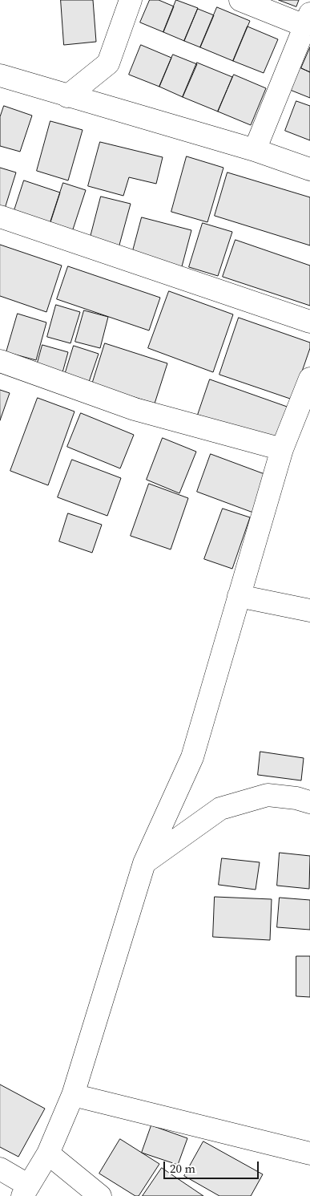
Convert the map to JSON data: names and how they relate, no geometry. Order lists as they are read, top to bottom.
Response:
{
  "scale_bar": "20 m"
}
